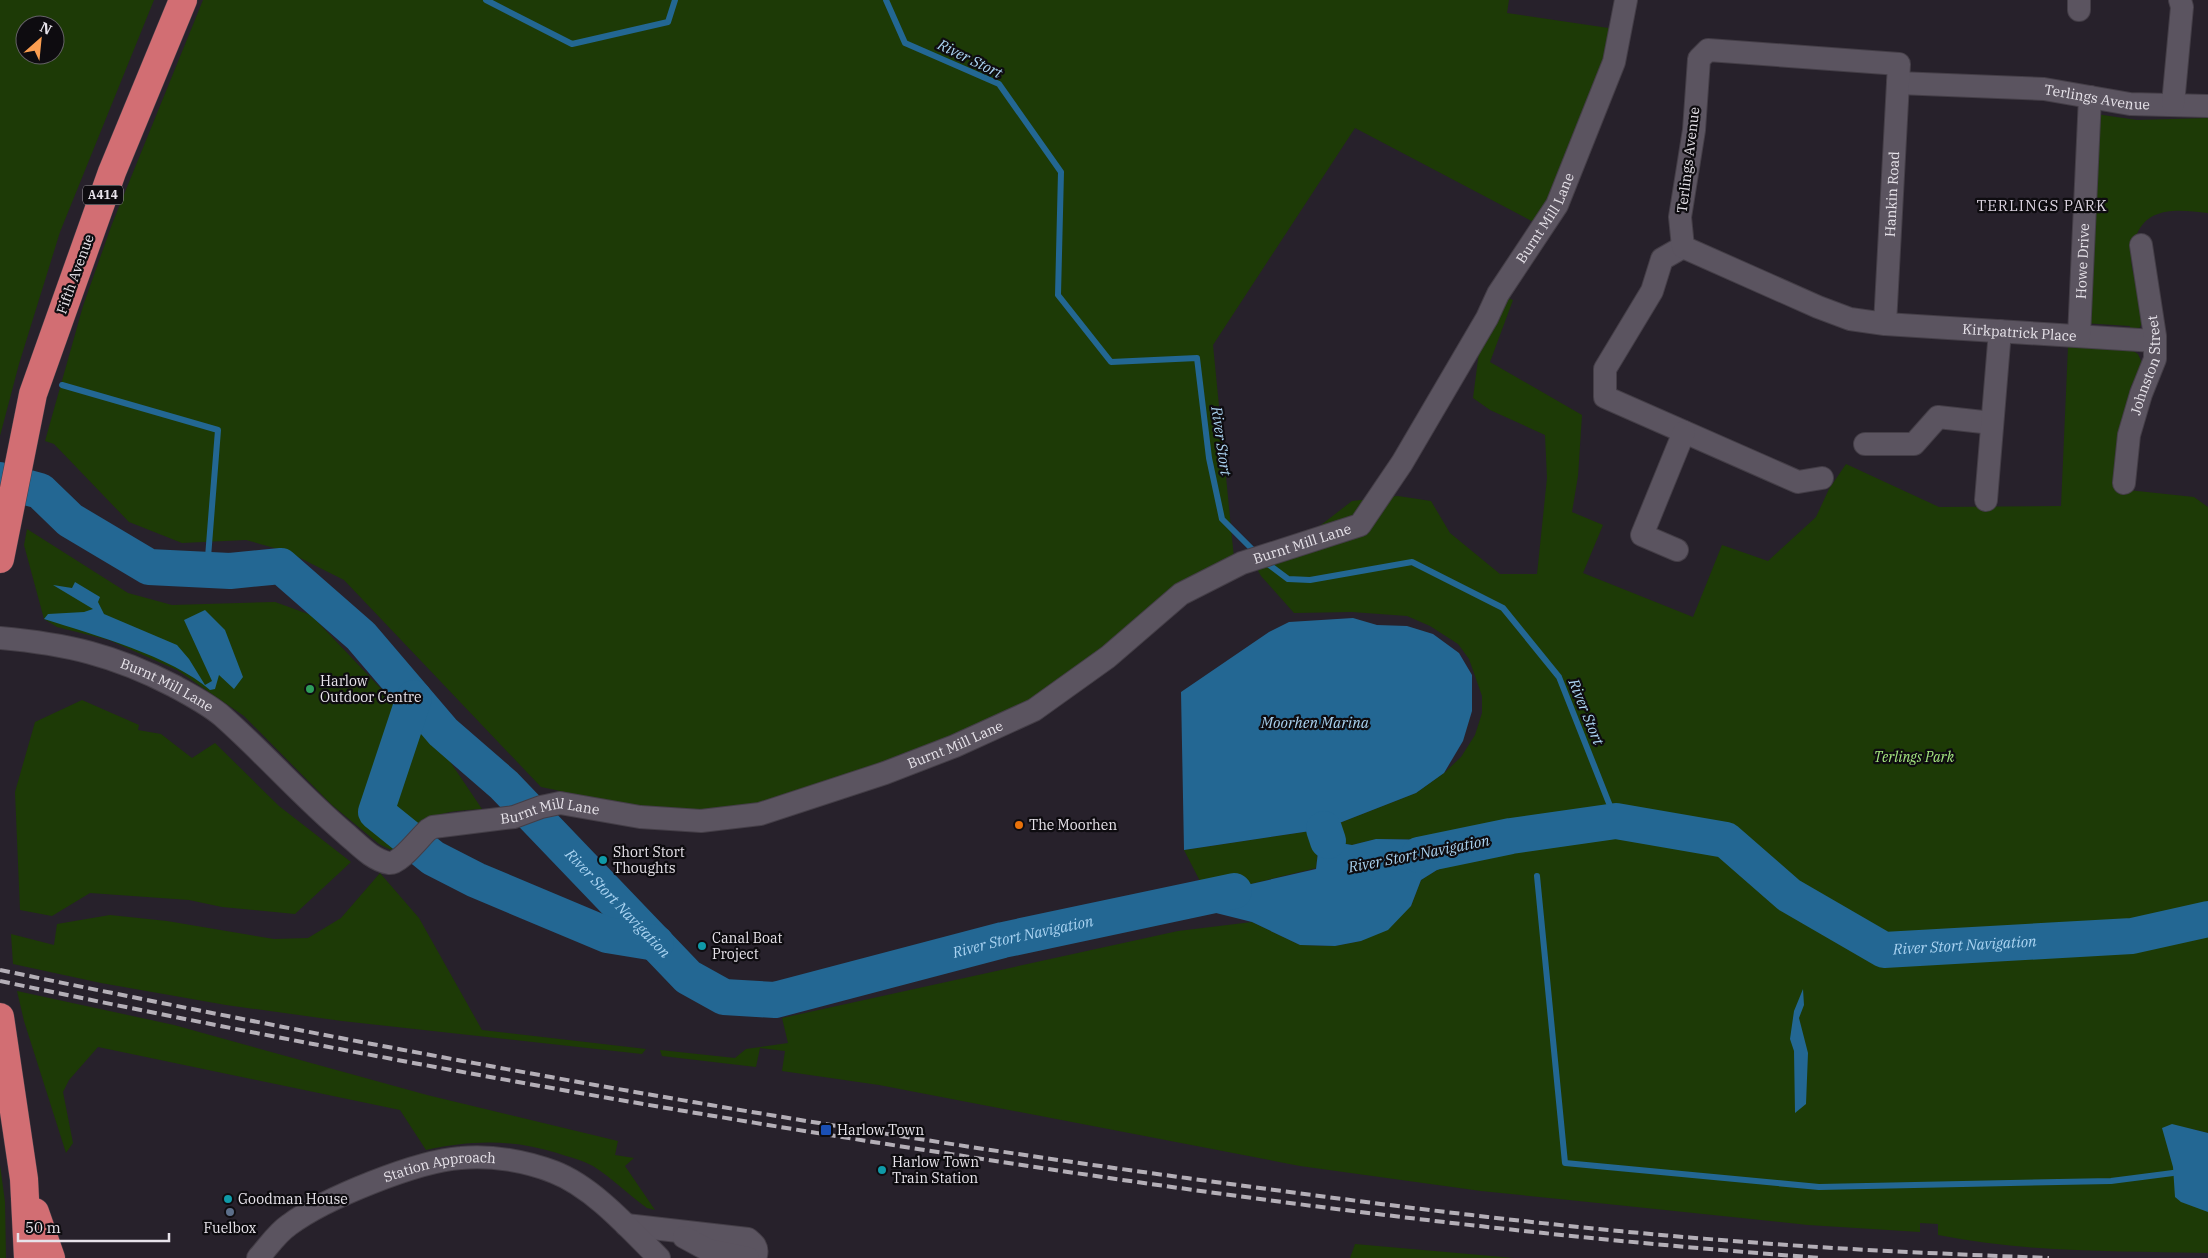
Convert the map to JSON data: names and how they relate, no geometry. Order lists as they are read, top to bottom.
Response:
{
  "streets": {
    "highway": ["A414", "Fifth Avenue"],
    "street": [
      "Terlings Avenue",
      "Hankin Road",
      "Burnt Mill Lane",
      "Howe Drive",
      "Kirkpatrick Place",
      "Johnston Street",
      "Station Approach"
    ]
  },
  "crossings": [
    ["Terlings Avenue", "Hankin Road"],
    ["Terlings Avenue", "Howe Drive"],
    ["Hankin Road", "Kirkpatrick Place"],
    ["Howe Drive", "Kirkpatrick Place"],
    ["Kirkpatrick Place", "Johnston Street"]
  ],
  "districts": ["TERLINGS PARK"],
  "water": ["River Stort", "Moorhen Marina", "River Stort Navigation"],
  "parks": ["Terlings Park"],
  "places": {
    "other": [
      "Harlow Outdoor Centre",
      "The Moorhen",
      "Short Stort Thoughts",
      "Canal Boat Project",
      "Harlow Town Train Station",
      "Goodman House",
      "Fuelbox"
    ],
    "transit": ["Harlow Town"]
  },
  "scale_bar": "50 m",
  "north": "top right"
}
